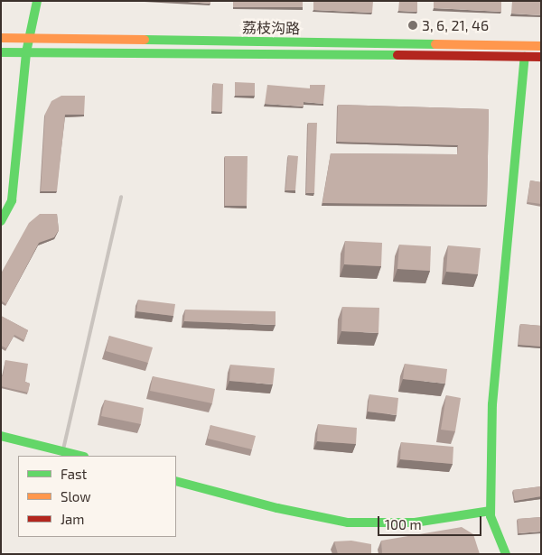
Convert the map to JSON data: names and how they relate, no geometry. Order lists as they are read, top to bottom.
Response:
{
  "streets": {
    "main road": ["荔枝沟路"]
  },
  "places": ["3, 6, 21, 46"],
  "legend": ["Fast", "Slow", "Jam"],
  "scale_bar": "100 m"
}
